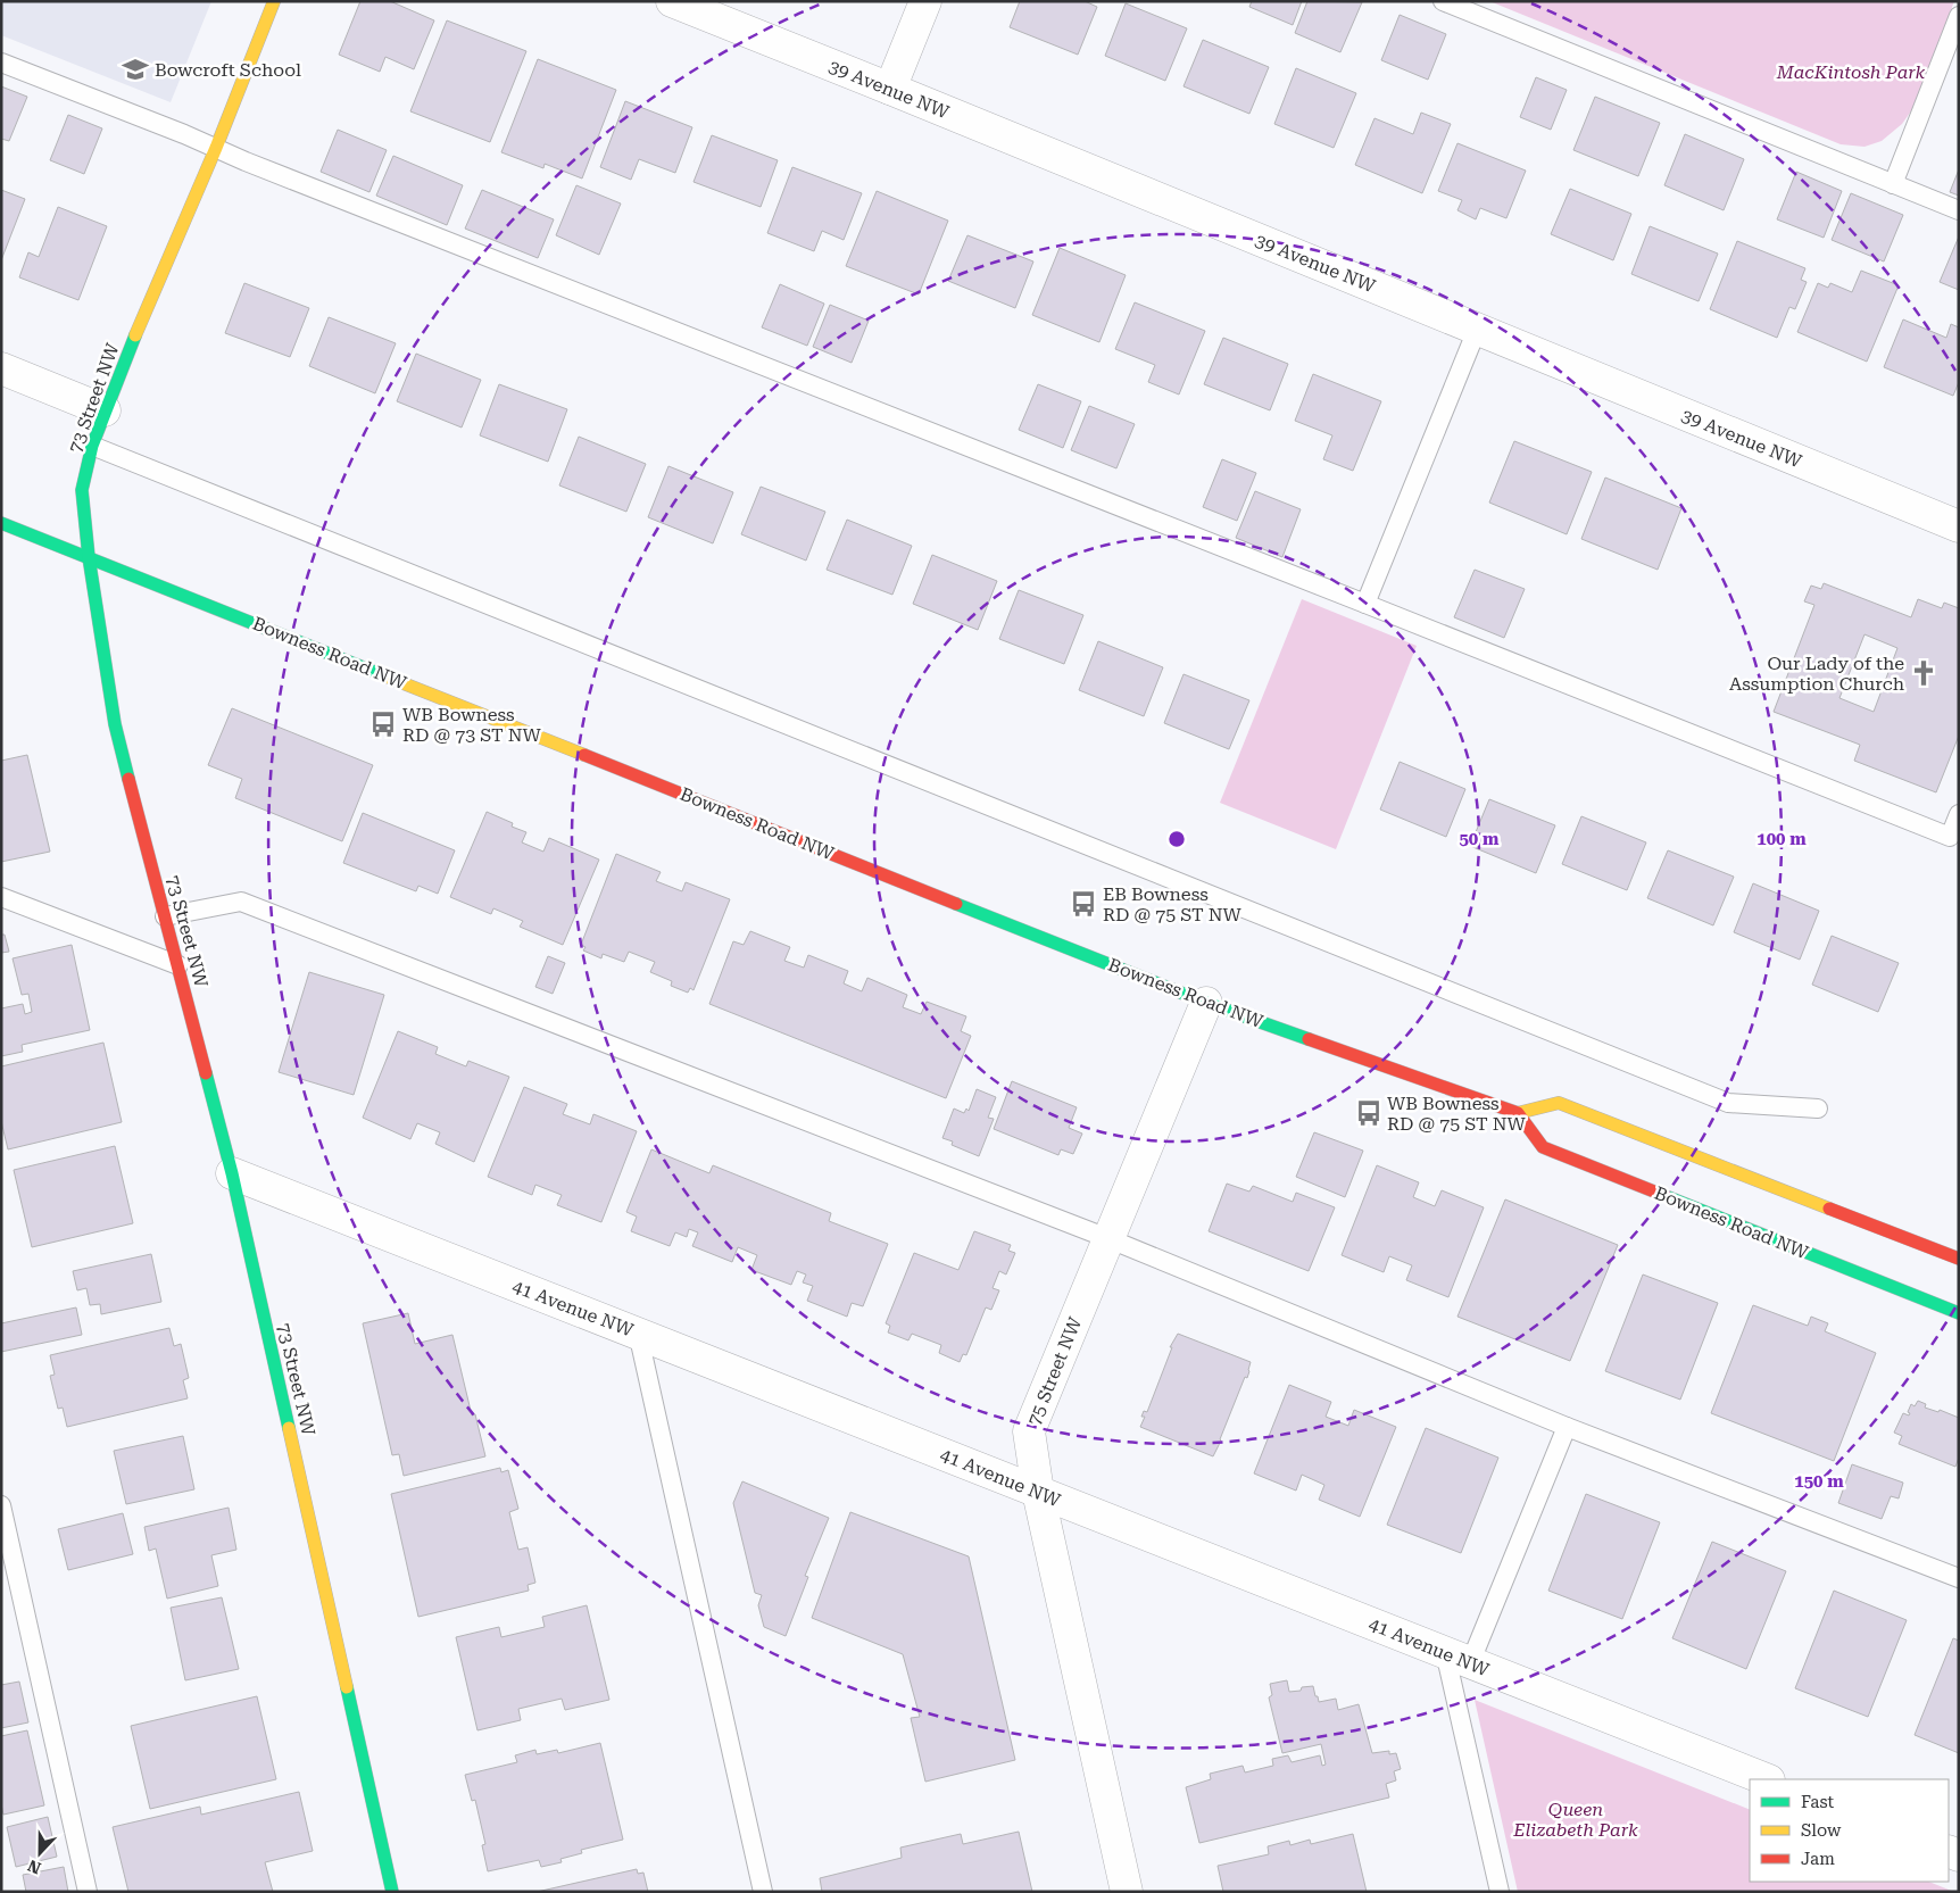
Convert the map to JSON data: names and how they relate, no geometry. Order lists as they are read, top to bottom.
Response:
{
  "streets": {
    "street": [
      "39 Avenue NW",
      "73 Street NW",
      "Bowness Road NW",
      "41 Avenue NW",
      "75 Street NW"
    ]
  },
  "crossings": [
    ["73 Street NW", "Bowness Road NW"],
    ["73 Street NW", "41 Avenue NW"],
    ["Bowness Road NW", "75 Street NW"],
    ["41 Avenue NW", "75 Street NW"]
  ],
  "parks": ["MacKintosh Park", "Queen Elizabeth Park"],
  "places": {
    "school or university": ["Bowcroft School"],
    "church": ["Our Lady of the Assumption Church"],
    "bus stop": ["WB Bowness RD @ 73 ST NW", "EB Bowness RD @ 75 ST NW", "WB Bowness RD @ 75 ST NW"]
  },
  "legend": ["Fast", "Slow", "Jam"],
  "north": "bottom",
  "rings": ["50 m", "100 m", "150 m"]
}
